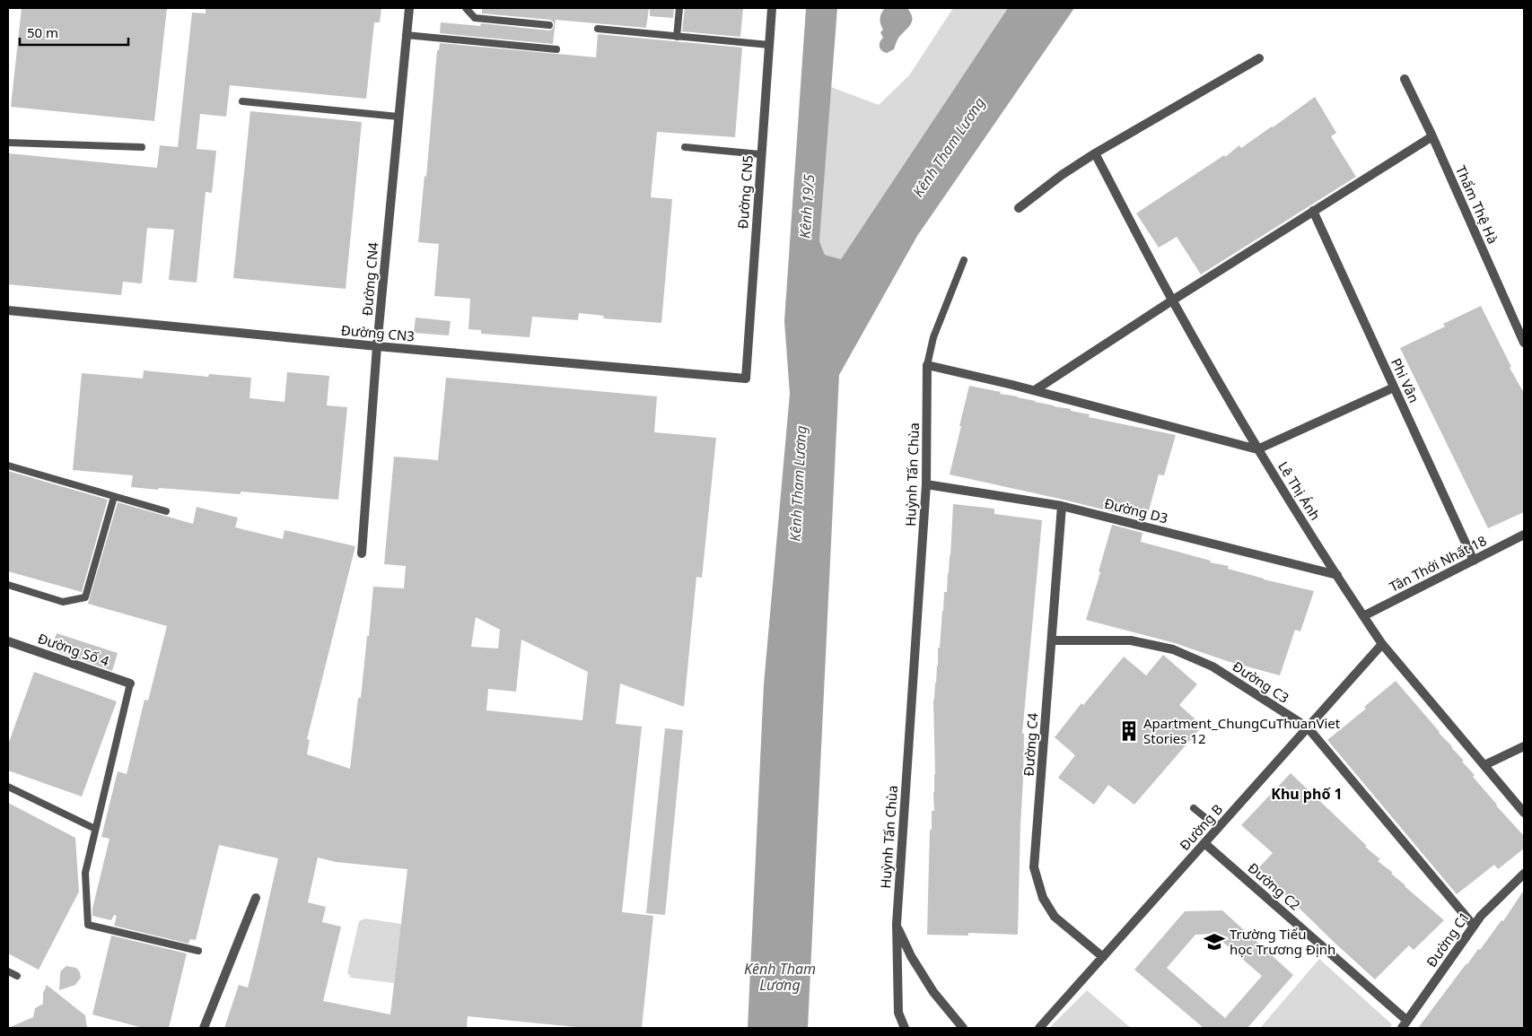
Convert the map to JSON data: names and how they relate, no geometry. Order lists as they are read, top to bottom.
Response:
{
  "streets": {
    "street": [
      "Đường CN5",
      "Thẩm Thệ Hà",
      "Đường CN4",
      "Đường CN3",
      "Phi Vân",
      "Huỳnh Tấn Chùa",
      "Lê Thị Ánh",
      "Đường D3",
      "Tân Thới Nhất 18",
      "Đường Số 4",
      "Đường C3",
      "Đường C4",
      "Đường B",
      "Đường C2",
      "Đường C1"
    ]
  },
  "crossings": [
    ["Đường CN5", "Đường CN3"],
    ["Đường CN4", "Đường CN3"],
    ["Phi Vân", "Tân Thới Nhất 18"],
    ["Huỳnh Tấn Chùa", "Đường D3"],
    ["Lê Thị Ánh", "Đường D3"],
    ["Lê Thị Ánh", "Tân Thới Nhất 18"],
    ["Lê Thị Ánh", "Đường B"],
    ["Đường D3", "Đường C4"],
    ["Đường C3", "Đường C4"],
    ["Đường C3", "Đường B"],
    ["Đường C3", "Đường C1"],
    ["Đường C4", "Đường B"],
    ["Đường B", "Đường C2"],
    ["Đường C2", "Đường C1"]
  ],
  "districts": ["Khu phố 1"],
  "water": ["Kênh Tham Lương", "Kênh 19/5"],
  "places": {
    "building": ["Apartment_ChungCuThuanViet Stories 12"],
    "school or university": ["Trường Tiểu học Trương Định"]
  },
  "scale_bar": "50 m"
}
